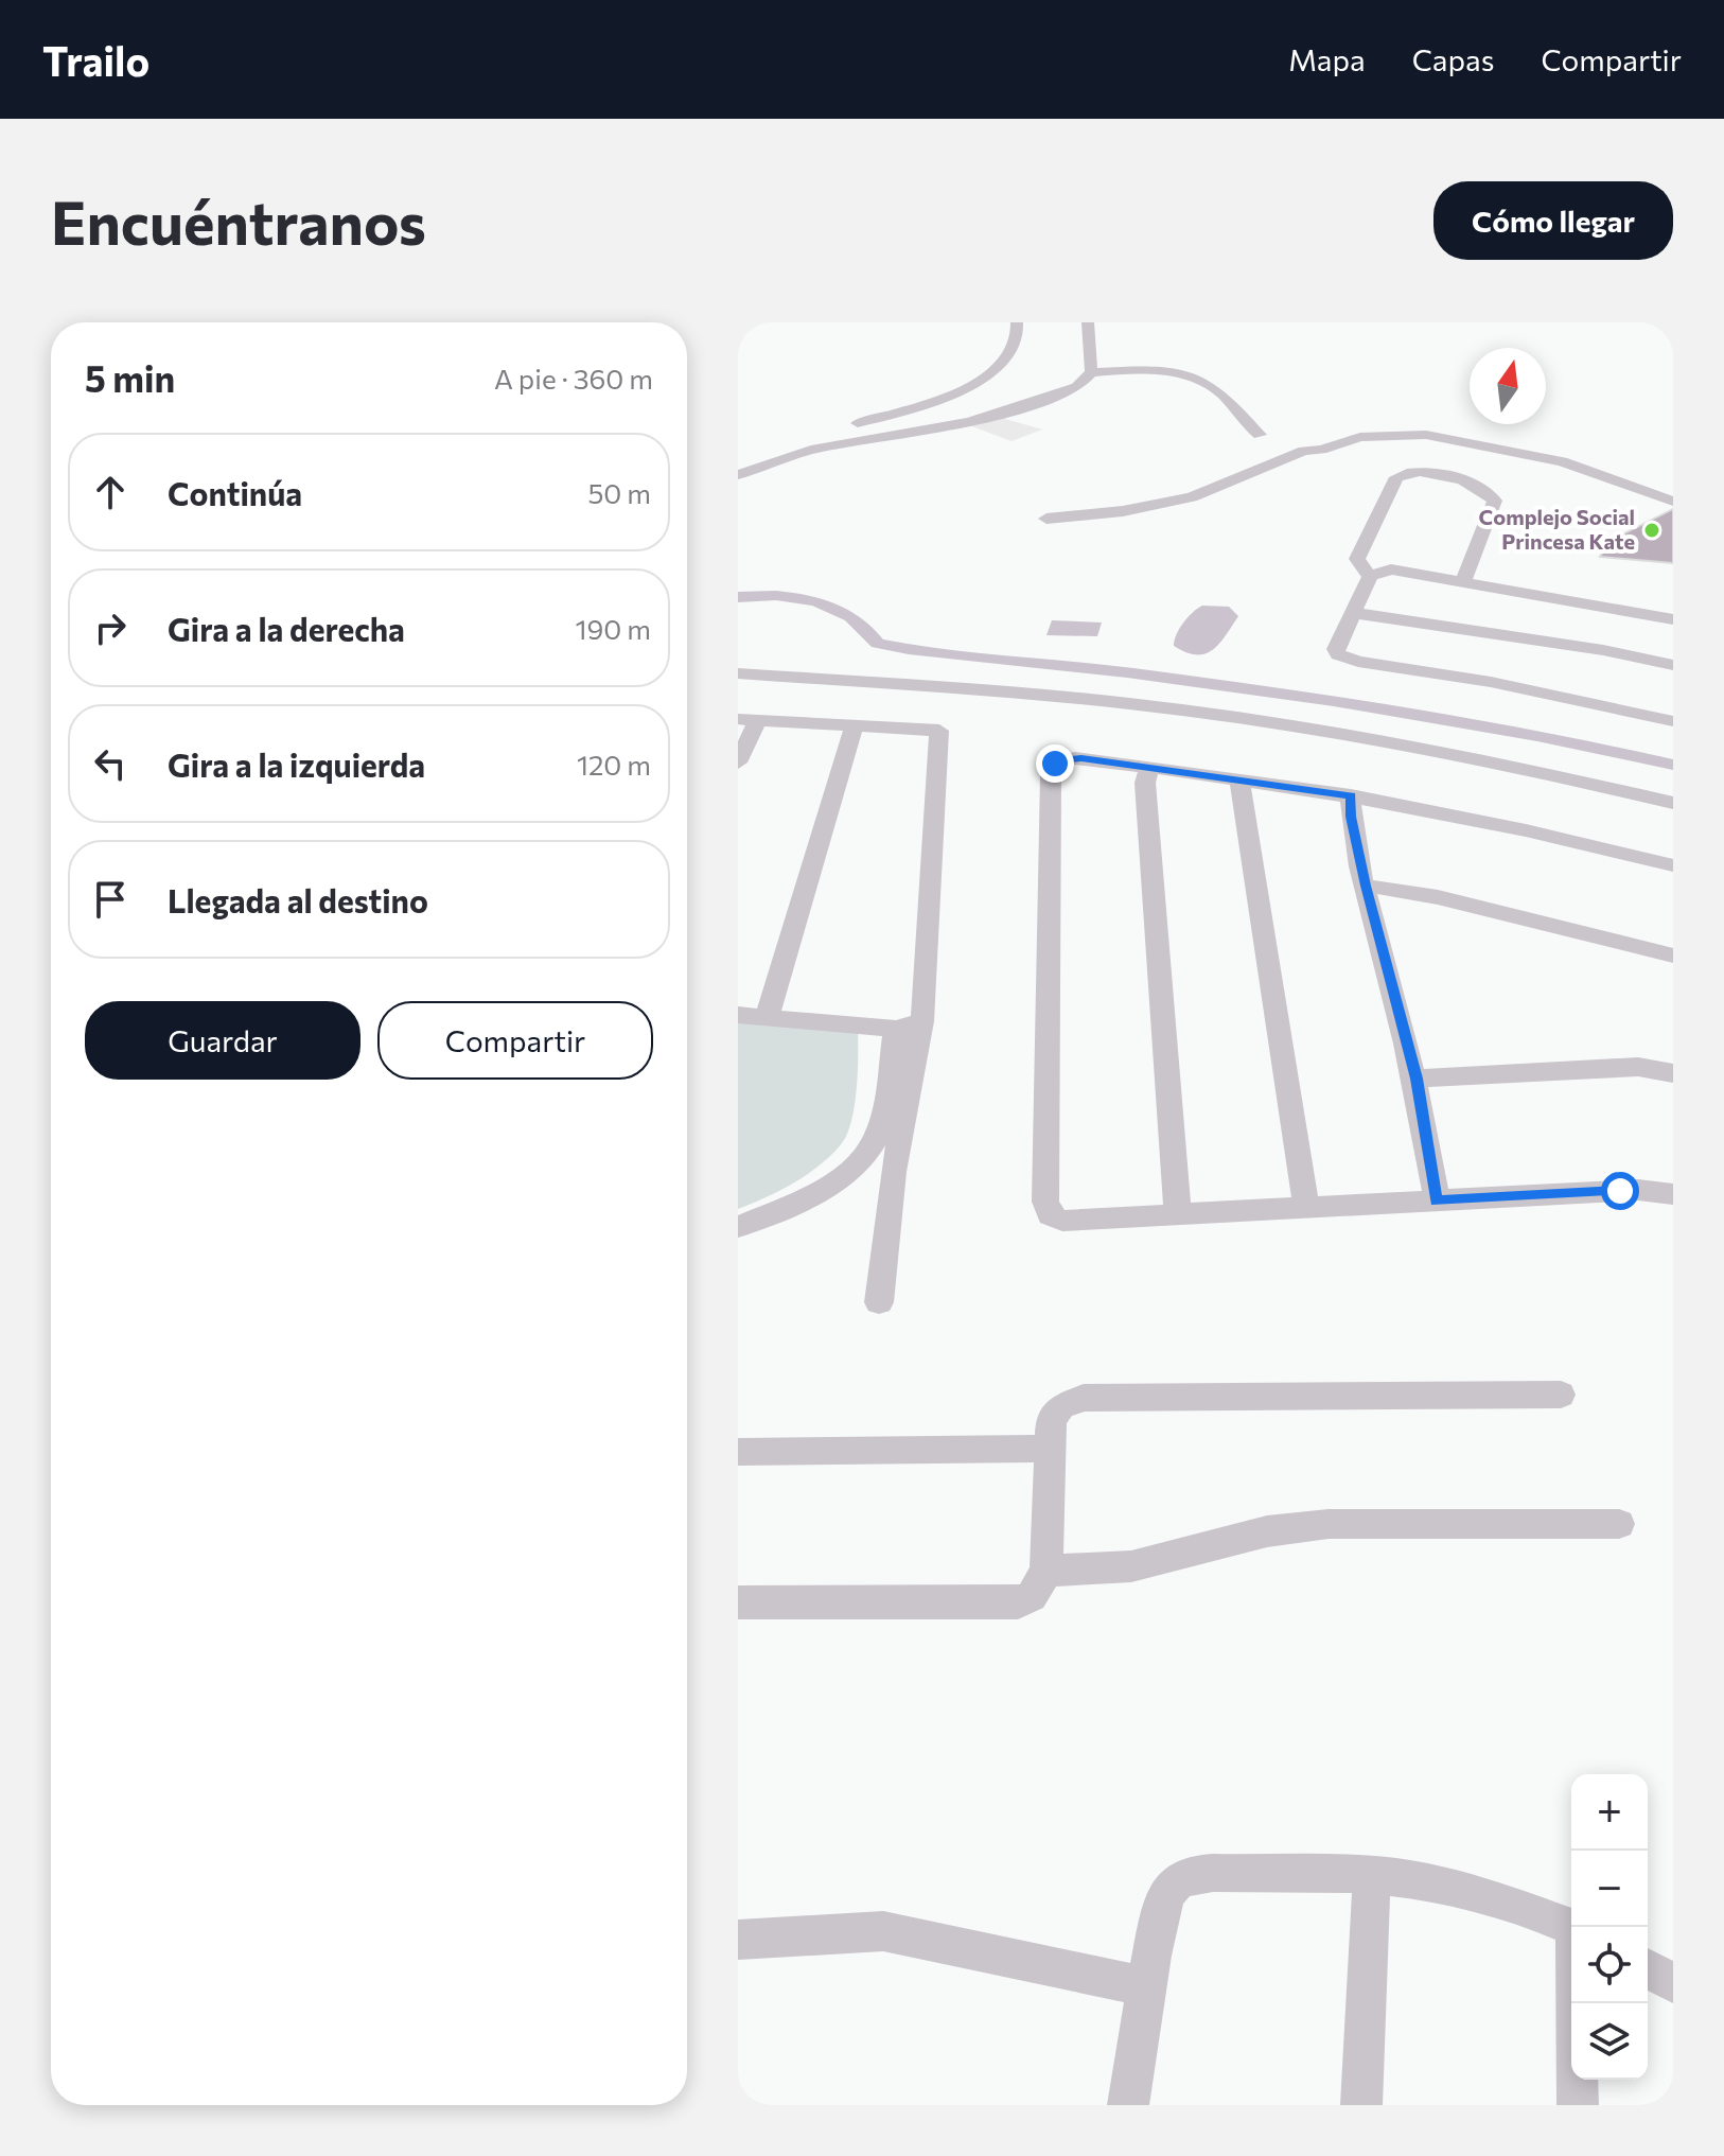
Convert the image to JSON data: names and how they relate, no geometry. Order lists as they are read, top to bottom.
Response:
{
  "places": ["Complejo Social Princesa Kate"],
  "north": "top",
  "page": {
    "header": "Trailo",
    "nav": ["Mapa", "Capas", "Compartir"],
    "buttons": [
      "Cómo llegar",
      ["Guardar", "Compartir"]
    ],
    "title": "Encuéntranos",
    "heading": ["5 min", "A pie · 360 m"],
    "list": [
      ["Continúa", "50 m"],
      ["Gira a la derecha", "190 m"],
      ["Gira a la izquierda", "120 m"],
      "Llegada al destino"
    ],
    "map_buttons": ["+", "−"]
  }
}
